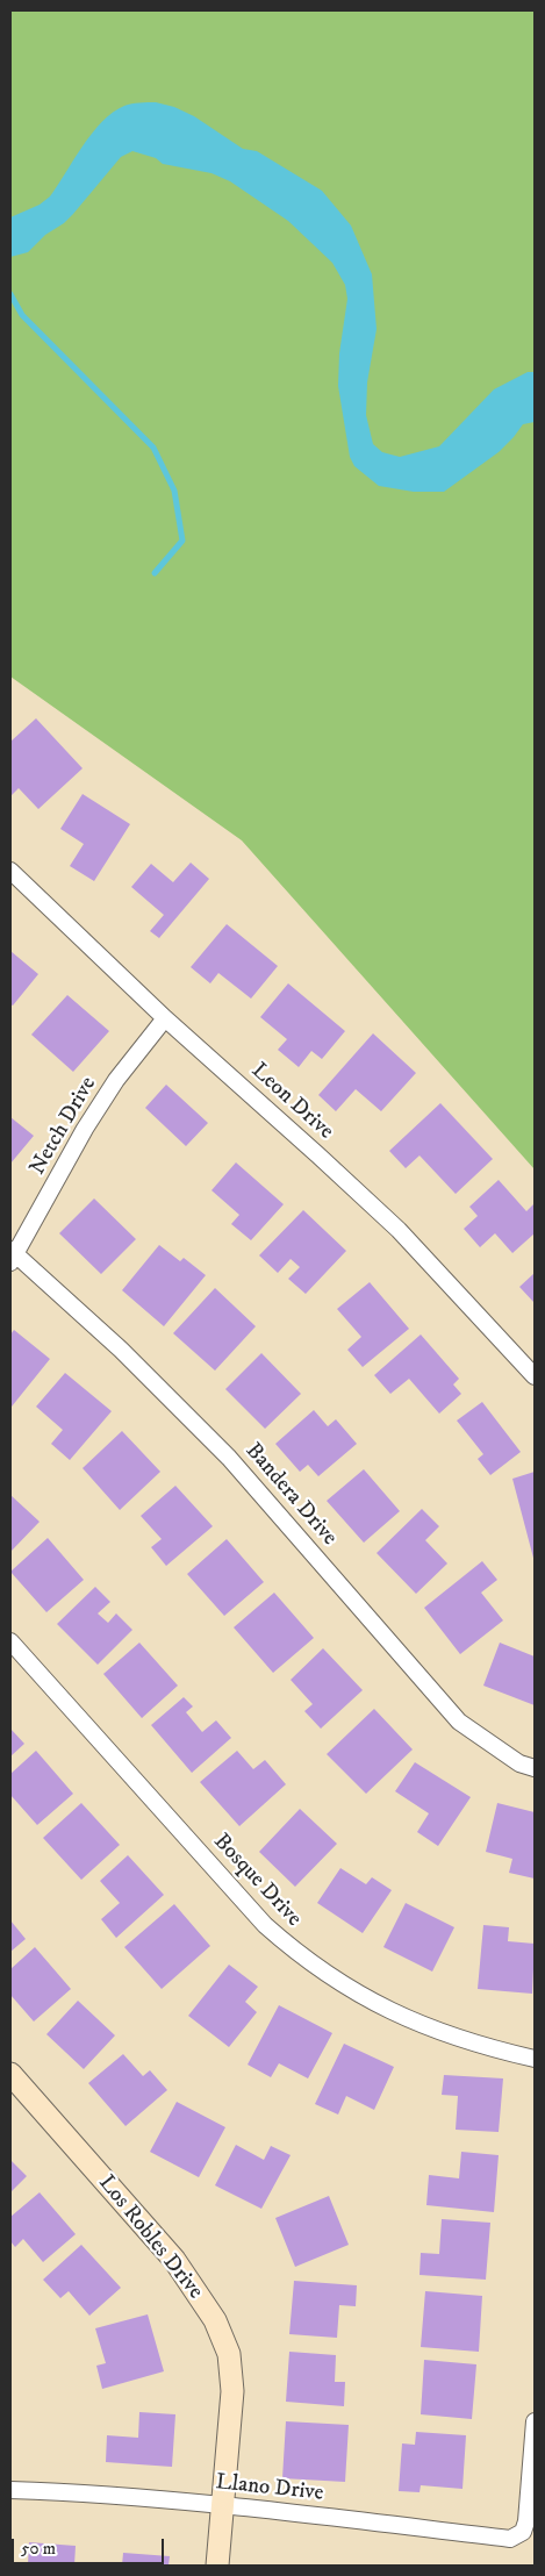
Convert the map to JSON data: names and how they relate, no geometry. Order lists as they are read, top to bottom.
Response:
{
  "streets": {
    "street": [
      "Leon Drive",
      "Netch Drive",
      "Bandera Drive",
      "Bosque Drive",
      "Los Robles Drive",
      "Llano Drive"
    ]
  },
  "crossings": [
    ["Leon Drive", "Netch Drive"],
    ["Netch Drive", "Bandera Drive"],
    ["Los Robles Drive", "Llano Drive"]
  ],
  "scale_bar": "50 m"
}
